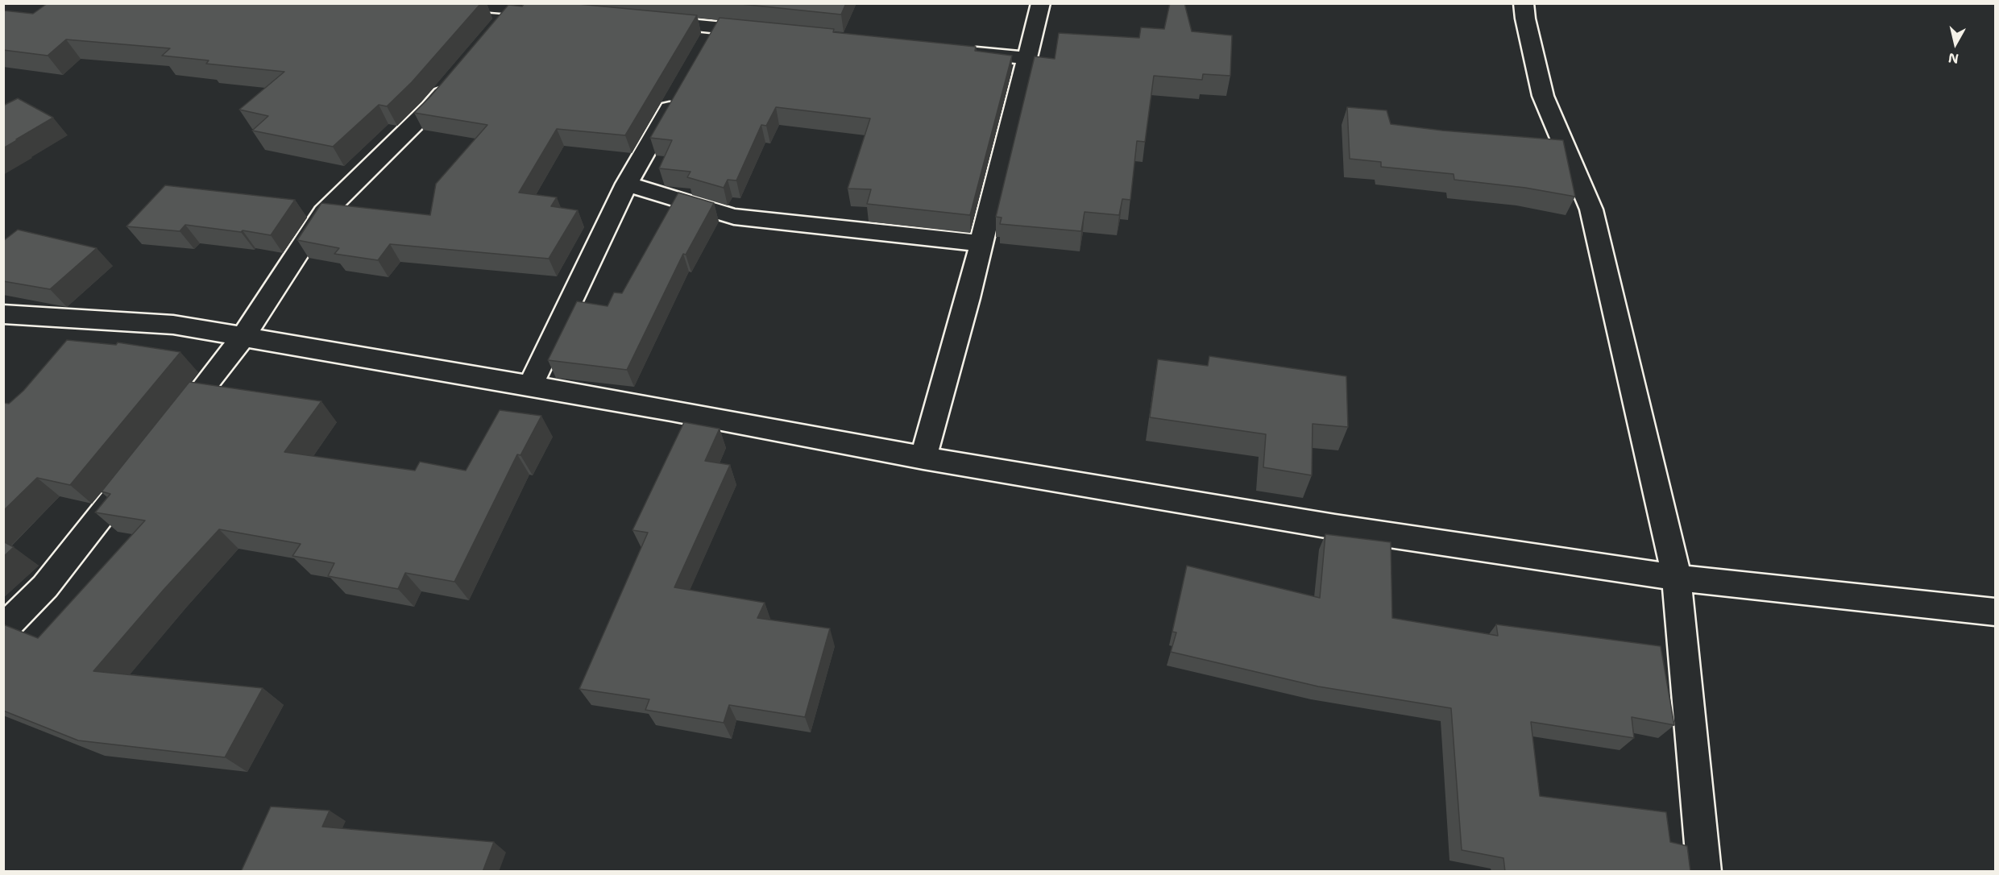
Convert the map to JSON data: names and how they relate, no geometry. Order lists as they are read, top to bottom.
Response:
{
  "north": "bottom"
}
